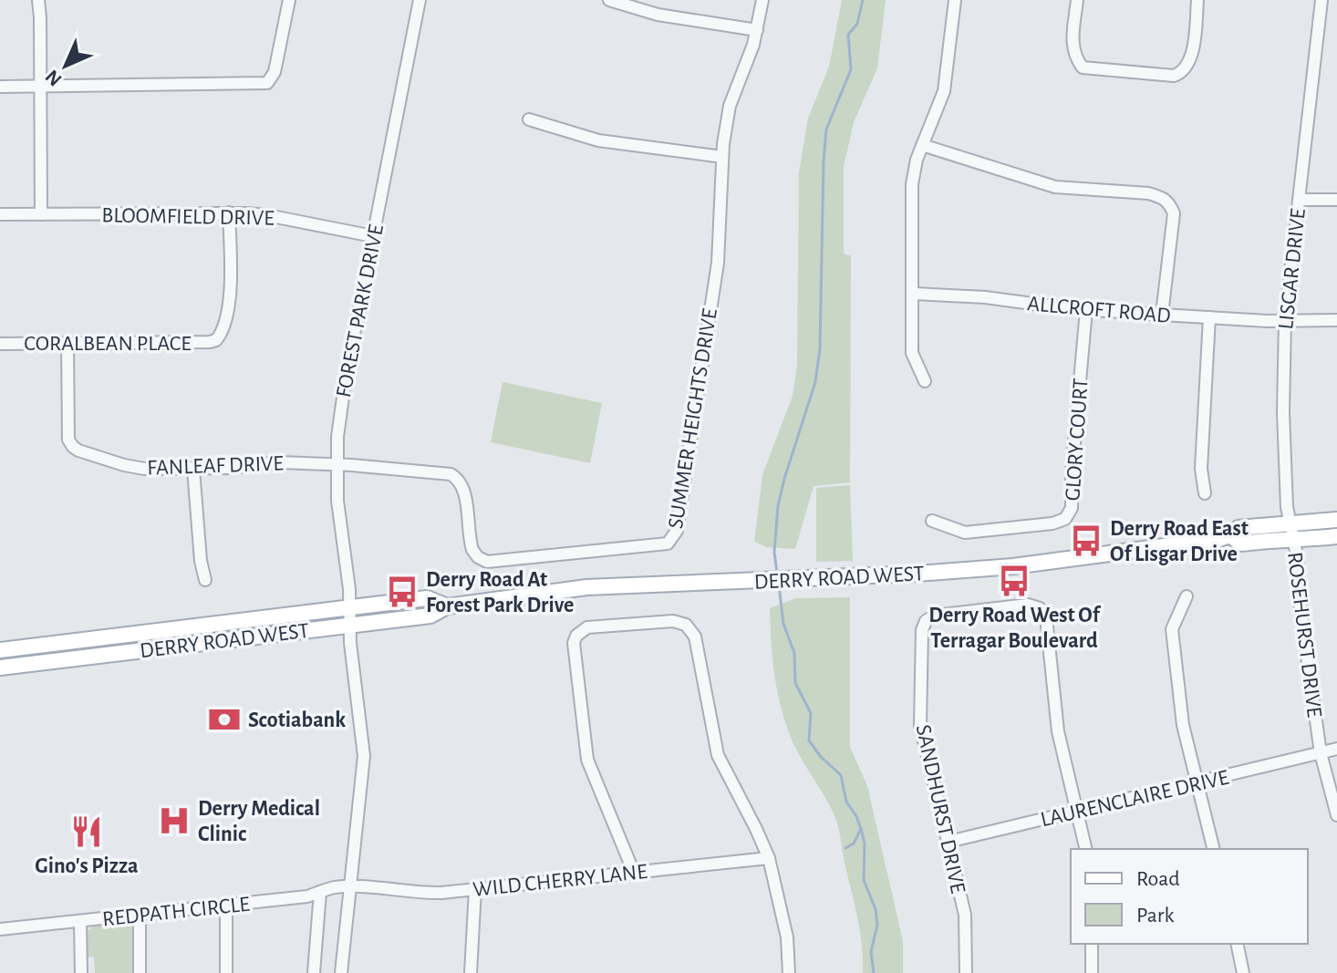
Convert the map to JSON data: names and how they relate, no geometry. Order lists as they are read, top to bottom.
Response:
{
  "streets": {
    "main road": ["DERRY ROAD WEST"],
    "street": [
      "BLOOMFIELD DRIVE",
      "LISGAR DRIVE",
      "ALLCROFT ROAD",
      "FOREST PARK DRIVE",
      "CORALBEAN PLACE",
      "SUMMER HEIGHTS DRIVE",
      "GLORY COURT",
      "FANLEAF DRIVE",
      "ROSEHURST DRIVE",
      "LAURENCLAIRE DRIVE",
      "SANDHURST DRIVE",
      "WILD CHERRY LANE",
      "REDPATH CIRCLE"
    ]
  },
  "crossings": [
    ["BLOOMFIELD DRIVE", "FOREST PARK DRIVE"],
    ["BLOOMFIELD DRIVE", "CORALBEAN PLACE"],
    ["LISGAR DRIVE", "ALLCROFT ROAD"],
    ["LISGAR DRIVE", "DERRY ROAD WEST"],
    ["LISGAR DRIVE", "ROSEHURST DRIVE"],
    ["ALLCROFT ROAD", "GLORY COURT"],
    ["FOREST PARK DRIVE", "SUMMER HEIGHTS DRIVE"],
    ["FOREST PARK DRIVE", "FANLEAF DRIVE"],
    ["FOREST PARK DRIVE", "DERRY ROAD WEST"],
    ["FOREST PARK DRIVE", "WILD CHERRY LANE"],
    ["FOREST PARK DRIVE", "REDPATH CIRCLE"],
    ["CORALBEAN PLACE", "FANLEAF DRIVE"],
    ["SUMMER HEIGHTS DRIVE", "FANLEAF DRIVE"],
    ["DERRY ROAD WEST", "ROSEHURST DRIVE"],
    ["ROSEHURST DRIVE", "LAURENCLAIRE DRIVE"],
    ["LAURENCLAIRE DRIVE", "SANDHURST DRIVE"],
    ["WILD CHERRY LANE", "REDPATH CIRCLE"]
  ],
  "places": {
    "bus stop": ["Derry Road East Of Lisgar Drive", "Derry Road West Of Terragar Boulevard", "Derry Road At Forest Park Drive"],
    "bank": ["Scotiabank"],
    "hospital": ["Derry Medical Clinic"],
    "restaurant": ["Gino's Pizza"]
  },
  "legend": ["Road", "Park"],
  "north": "bottom left"
}
